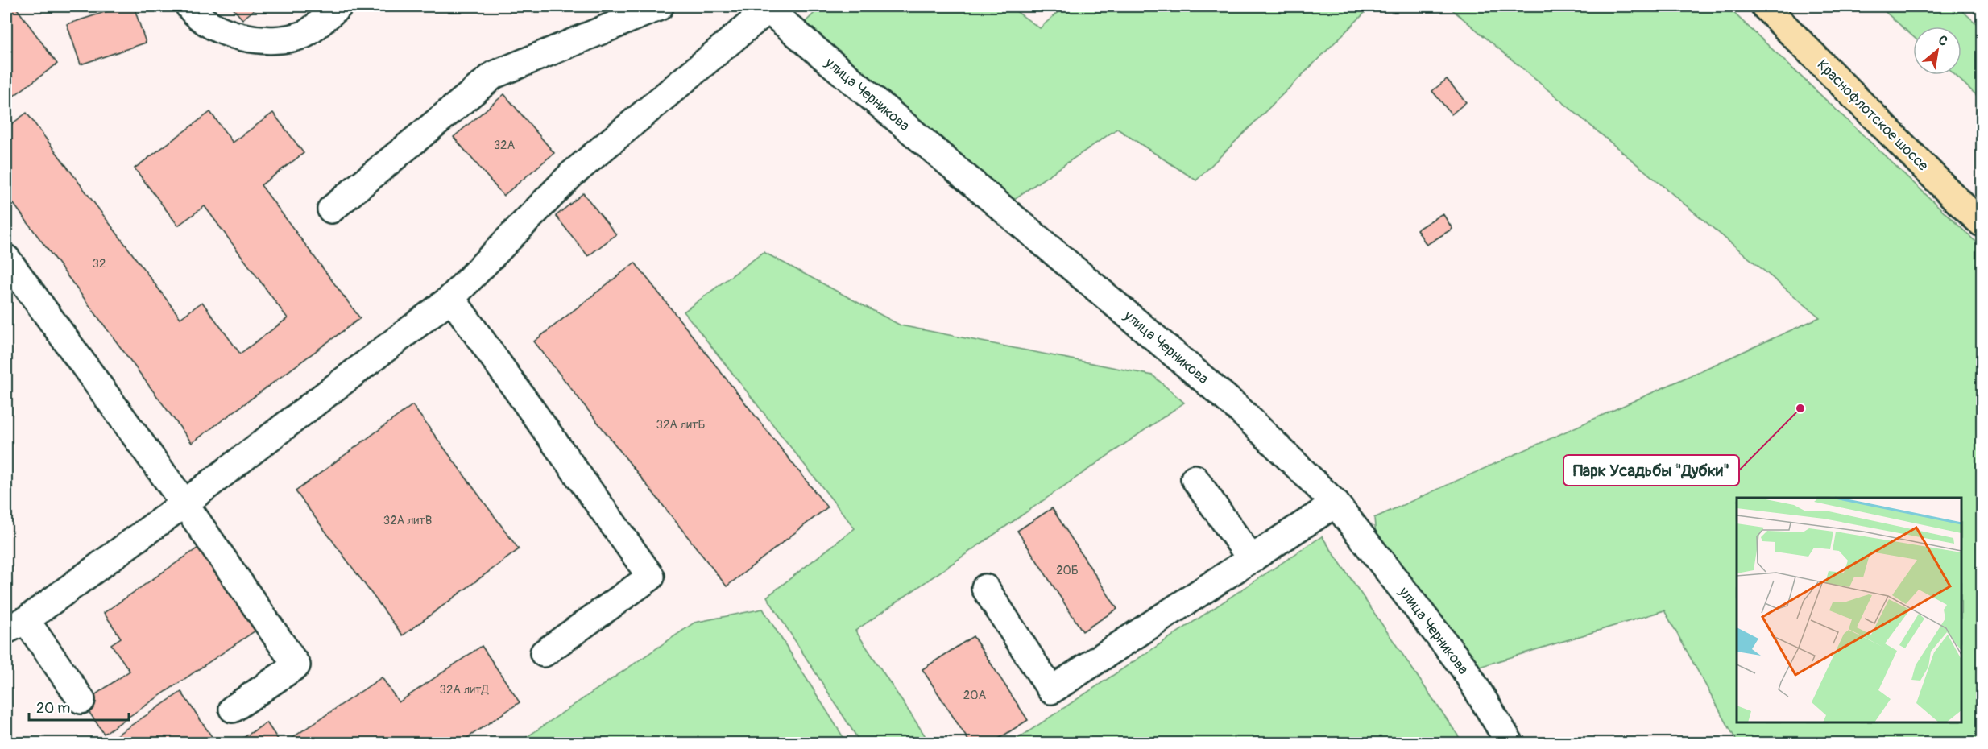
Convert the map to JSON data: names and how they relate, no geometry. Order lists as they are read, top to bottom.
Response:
{
  "streets": {
    "main road": ["Краснофлотское шоссе"],
    "street": ["улица Черникова"]
  },
  "places": ["Парк Усадьбы \"Дубки\""],
  "house_numbers": [
    "32А",
    "32",
    "32А литБ",
    "32А литВ",
    "20Б",
    "32А литД",
    "20А"
  ],
  "scale_bar": "20 m",
  "north": "top right"
}
